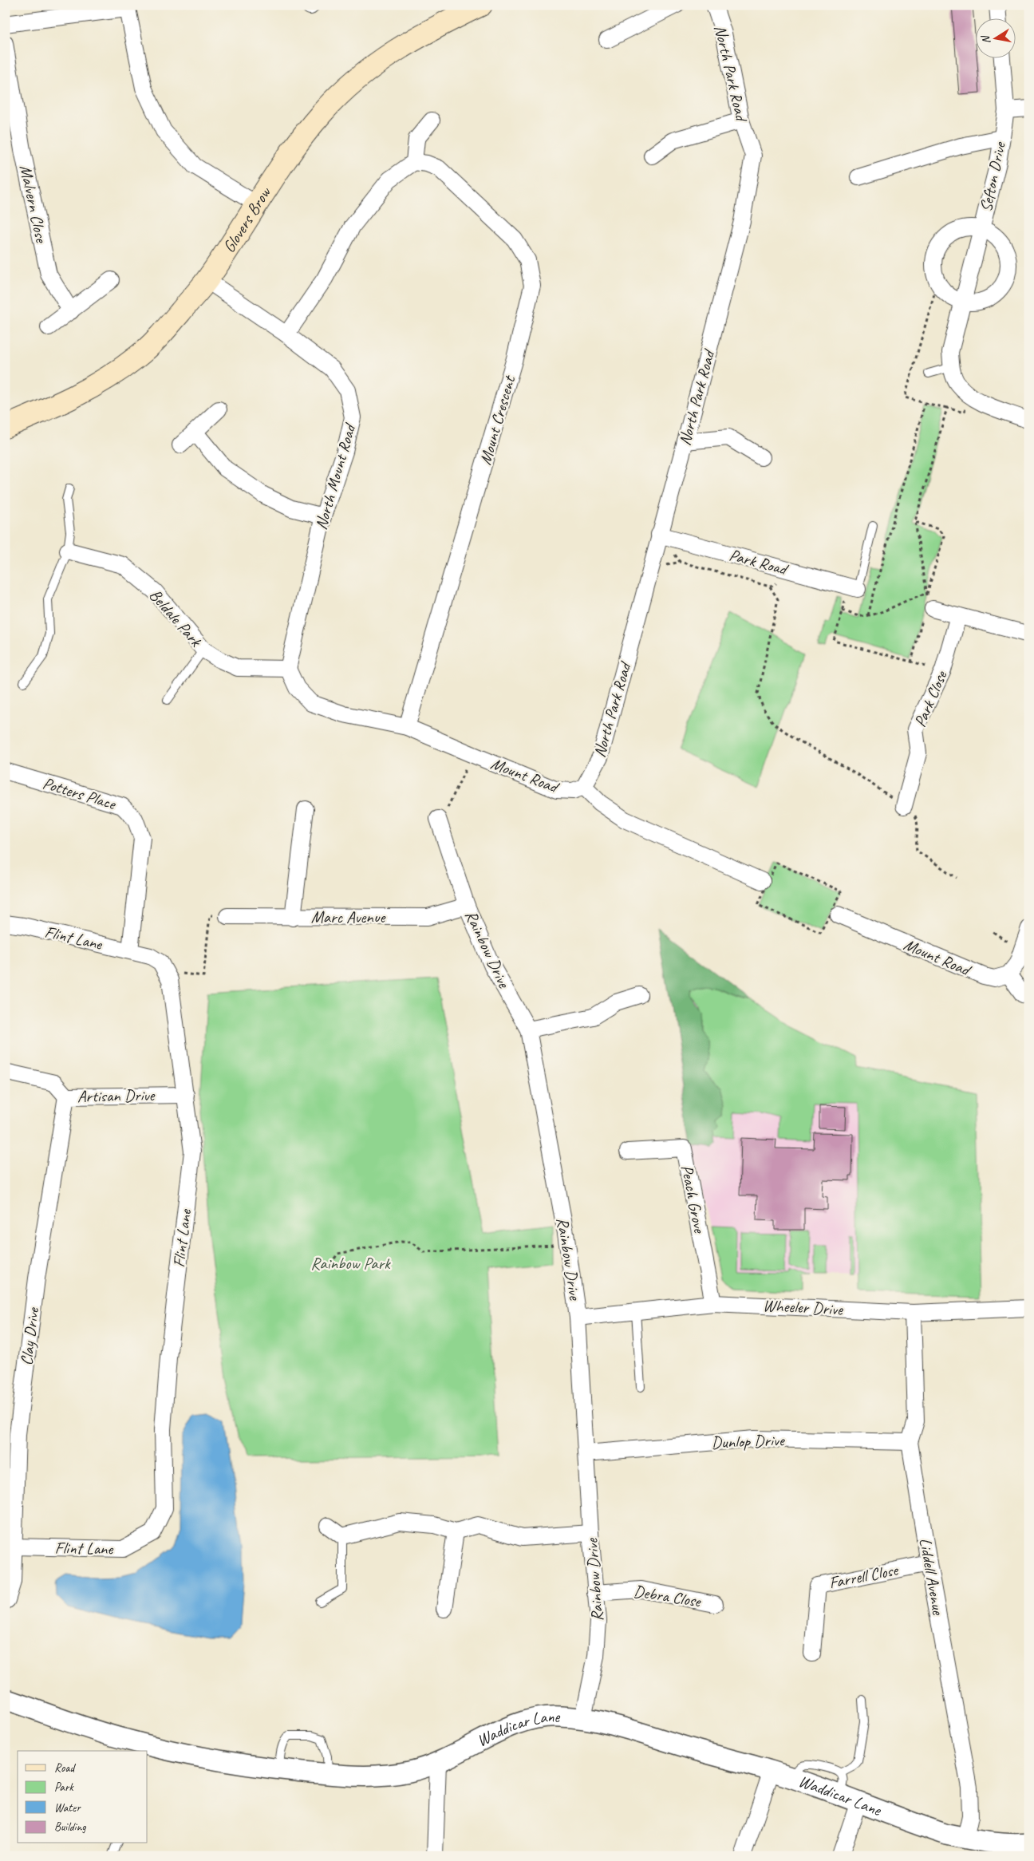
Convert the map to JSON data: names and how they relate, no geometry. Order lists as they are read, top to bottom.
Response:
{
  "streets": {
    "main road": ["Glovers Brow"],
    "street": [
      "North Park Road",
      "Sefton Drive",
      "Malvern Close",
      "Mount Crescent",
      "North Mount Road",
      "Park Road",
      "Beldale Park",
      "Park Close",
      "Mount Road",
      "Potters Place",
      "Marc Avenue",
      "Flint Lane",
      "Rainbow Drive",
      "Artisan Drive",
      "Peach Grove",
      "Wheeler Drive",
      "Clay Drive",
      "Dunlop Drive",
      "Farrell Close",
      "Liddell Avenue",
      "Debra Close",
      "Waddicar Lane"
    ]
  },
  "crossings": [
    ["North Park Road", "Park Road"],
    ["North Park Road", "Mount Road"],
    ["Glovers Brow", "North Mount Road"],
    ["Mount Crescent", "Mount Road"],
    ["North Mount Road", "Beldale Park"],
    ["North Mount Road", "Mount Road"],
    ["Beldale Park", "Mount Road"],
    ["Potters Place", "Flint Lane"],
    ["Marc Avenue", "Rainbow Drive"],
    ["Flint Lane", "Artisan Drive"],
    ["Flint Lane", "Clay Drive"],
    ["Rainbow Drive", "Wheeler Drive"],
    ["Rainbow Drive", "Dunlop Drive"],
    ["Rainbow Drive", "Debra Close"],
    ["Rainbow Drive", "Waddicar Lane"],
    ["Artisan Drive", "Clay Drive"],
    ["Peach Grove", "Wheeler Drive"],
    ["Wheeler Drive", "Liddell Avenue"],
    ["Dunlop Drive", "Liddell Avenue"],
    ["Farrell Close", "Liddell Avenue"],
    ["Liddell Avenue", "Waddicar Lane"]
  ],
  "parks": ["Rainbow Park"],
  "legend": [
    "Road",
    "Park",
    "Water",
    "Building"
  ],
  "north": "left"
}
